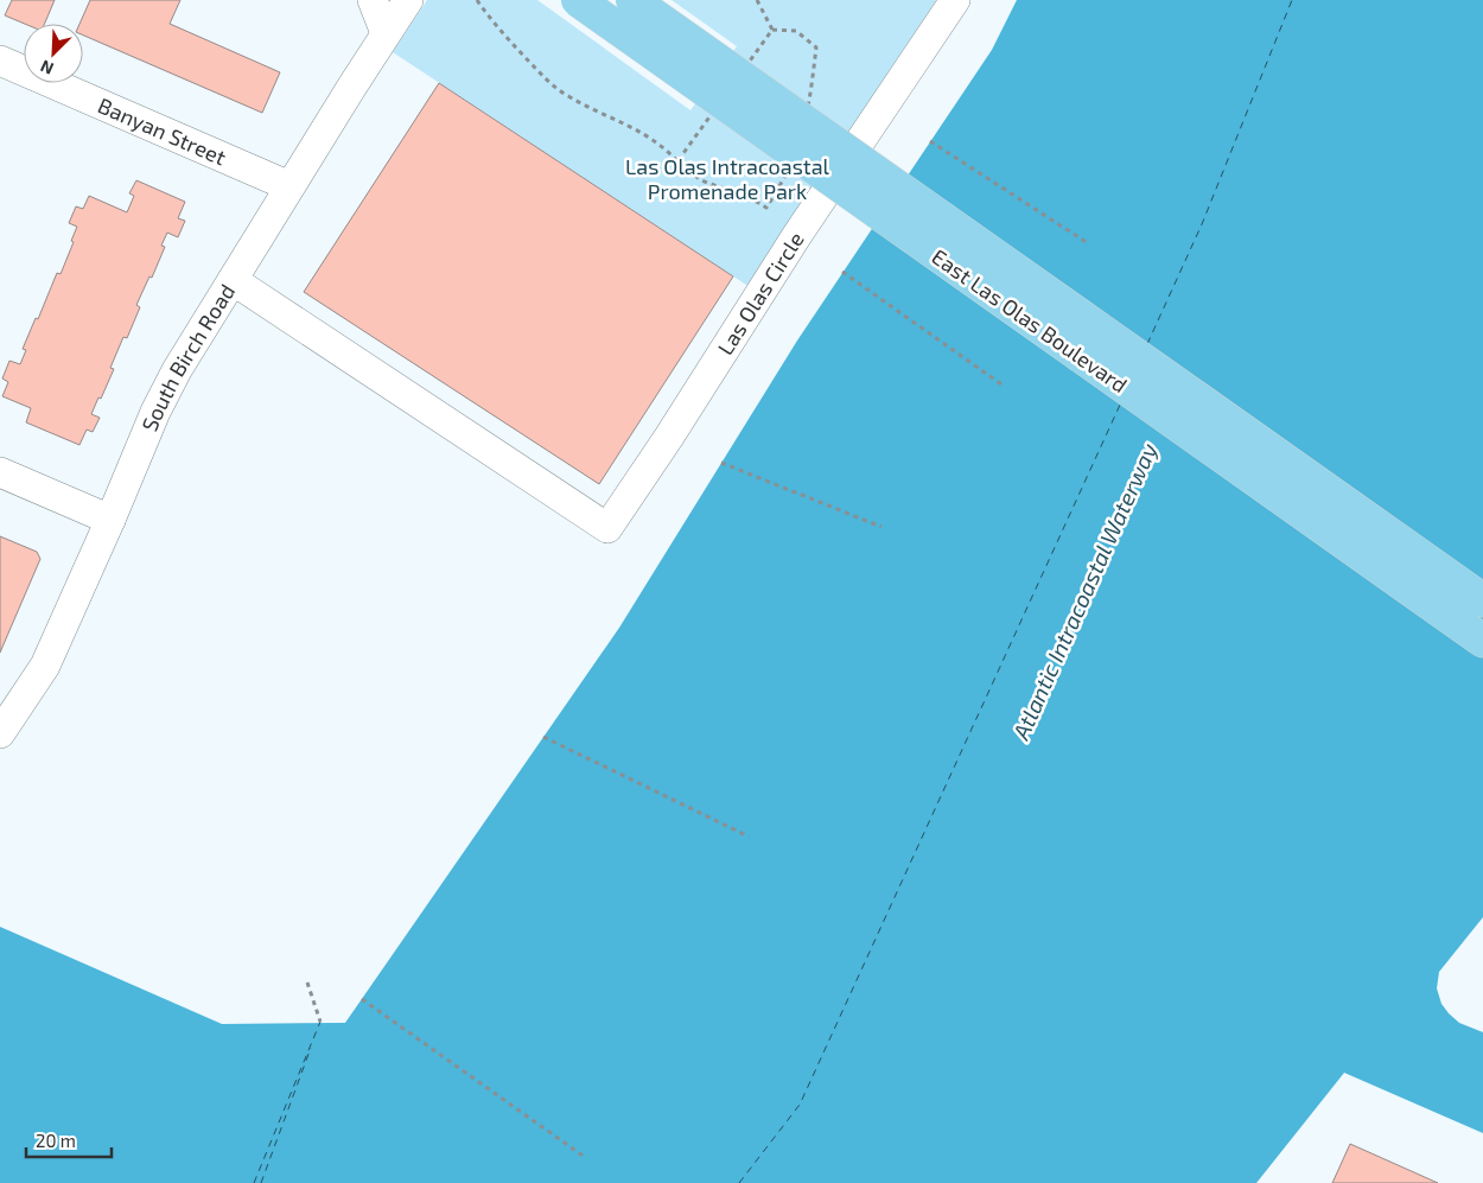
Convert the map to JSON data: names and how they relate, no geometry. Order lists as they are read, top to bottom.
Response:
{
  "streets": {
    "main road": ["East Las Olas Boulevard"],
    "street": ["Banyan Street", "Las Olas Circle", "South Birch Road"]
  },
  "crossings": [
    ["Banyan Street", "South Birch Road"],
    ["Las Olas Circle", "South Birch Road"]
  ],
  "water": ["Atlantic Intracoastal Waterway"],
  "parks": ["Las Olas Intracoastal Promenade Park"],
  "scale_bar": "20 m",
  "north": "bottom left"
}
